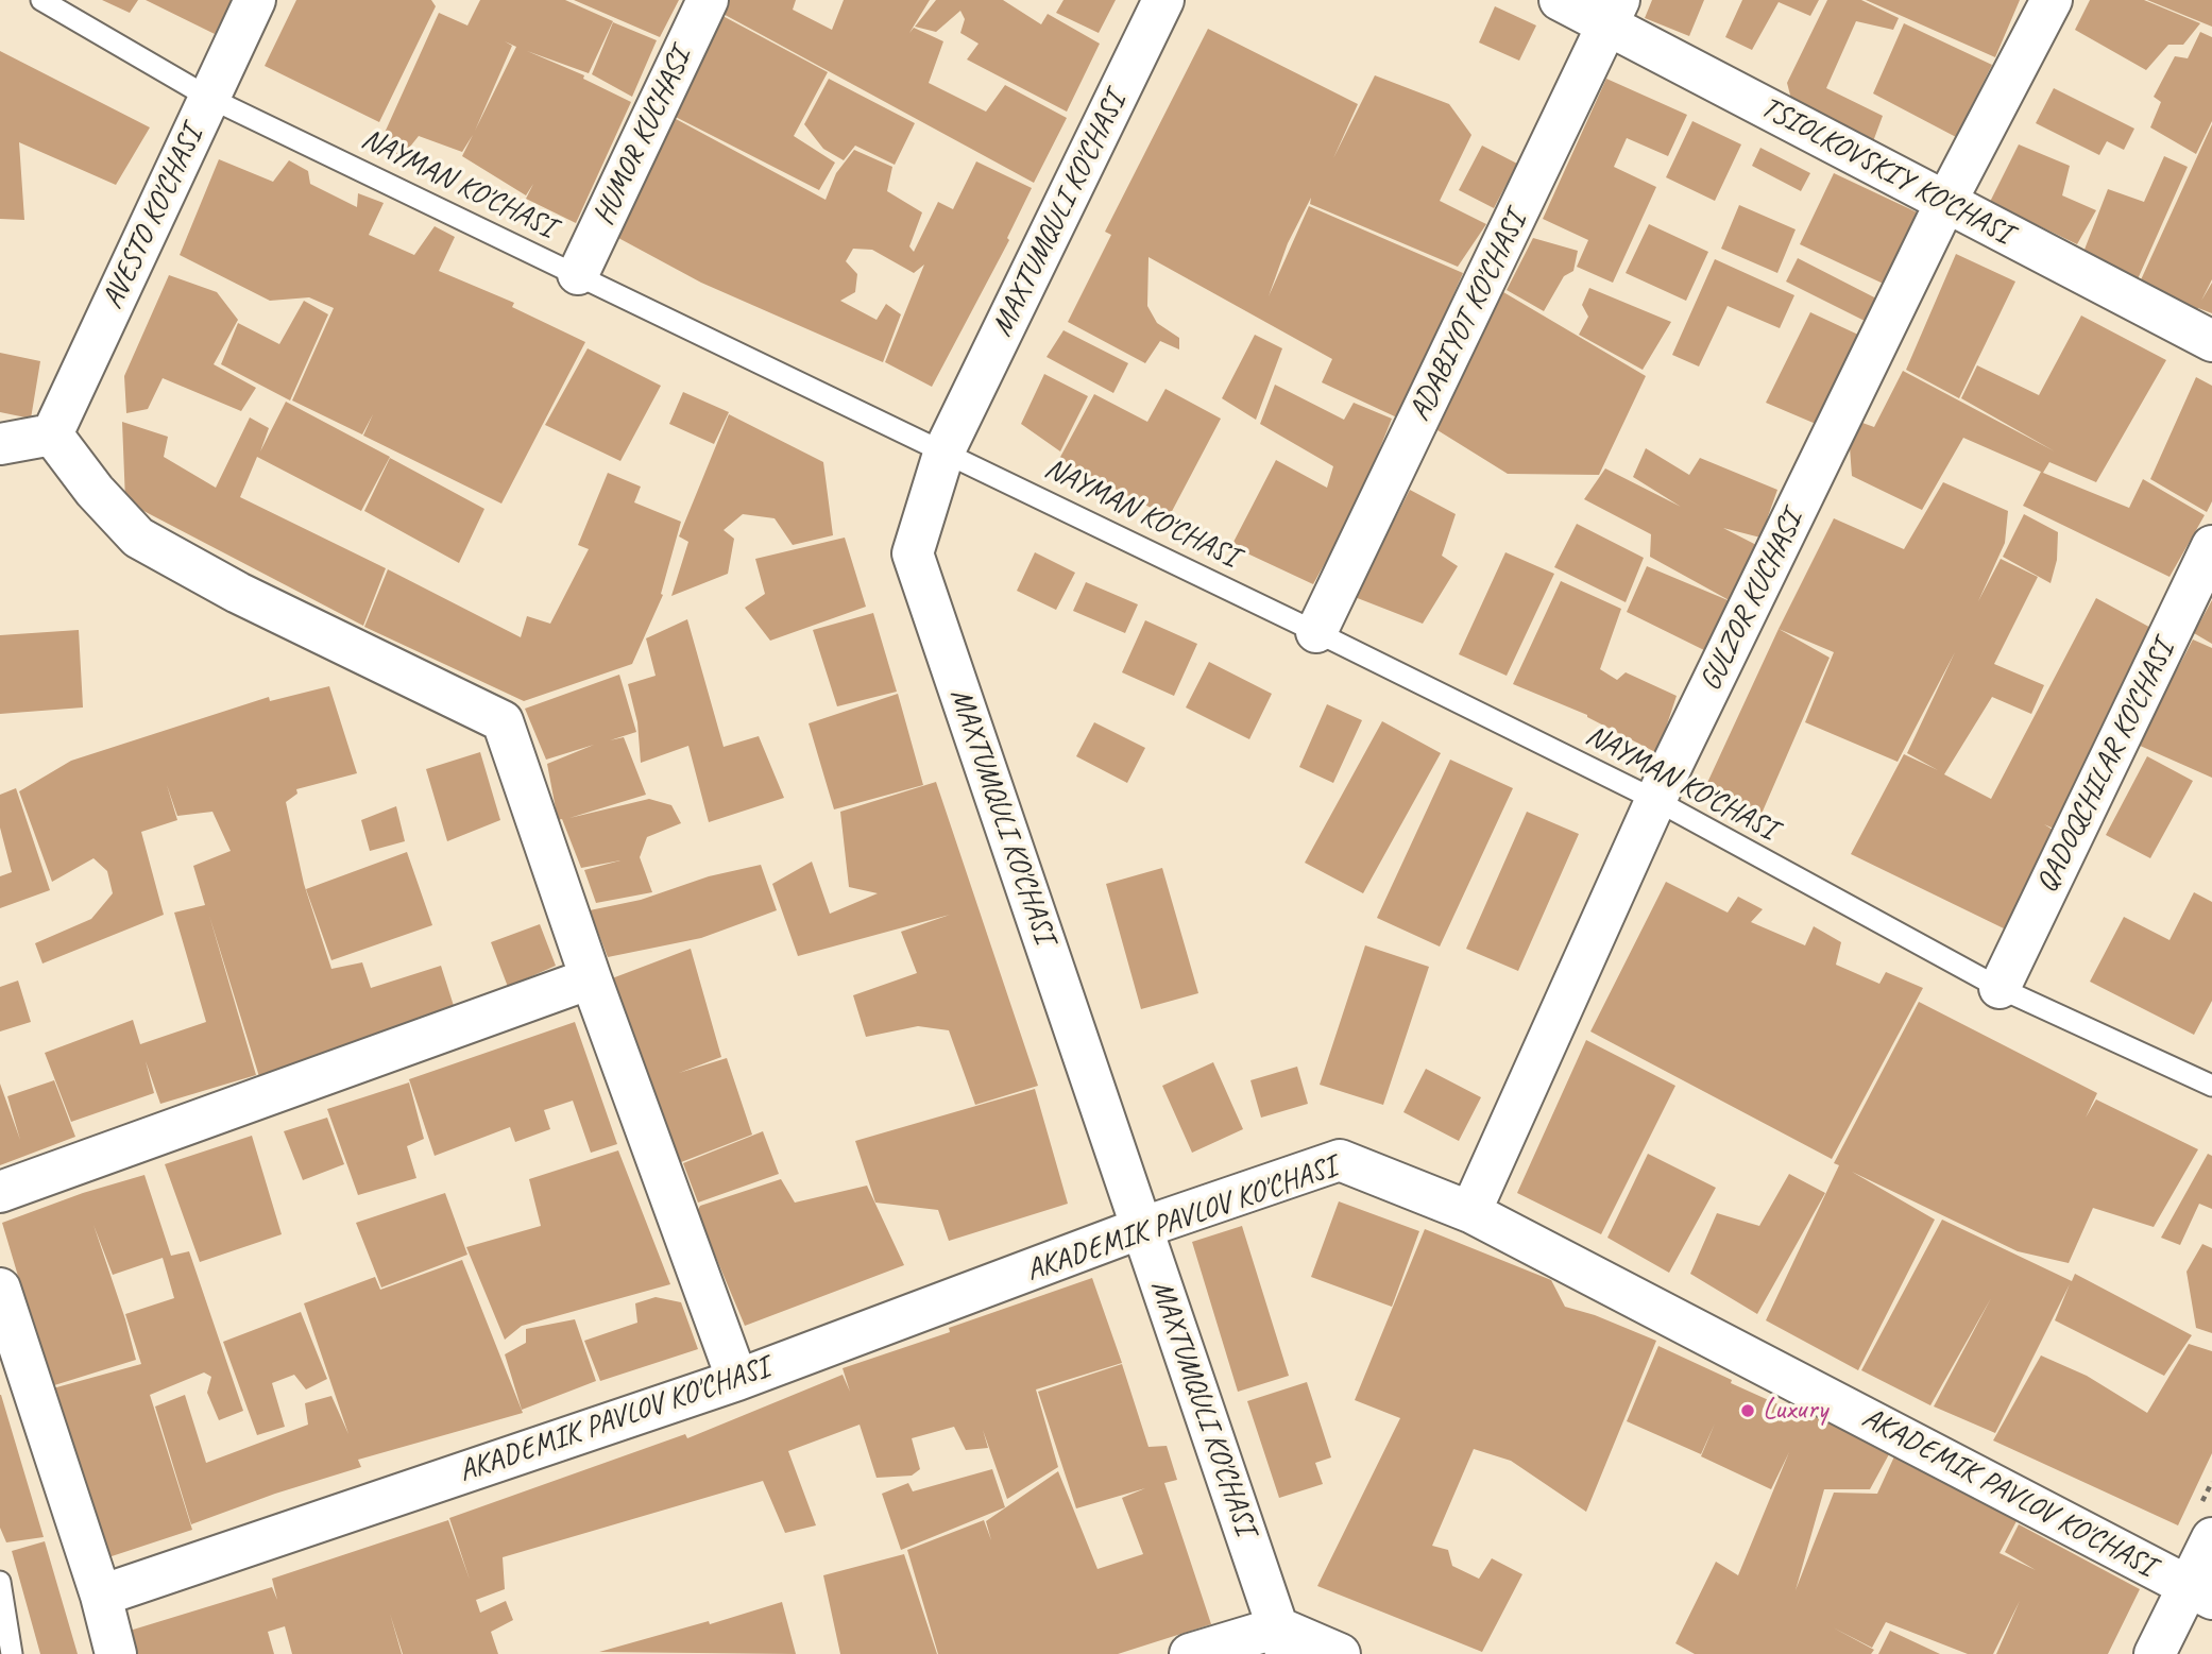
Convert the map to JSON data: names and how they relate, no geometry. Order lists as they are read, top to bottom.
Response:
{
  "streets": {
    "street": [
      "HUMOR KUCHASI",
      "TSIOLKOVSKIY KO'CHASI",
      "MAXTUMQULI KO'CHASI",
      "AVESTO KO'CHASI",
      "ADABIYOT KO'CHASI",
      "GULZOR KUCHASI",
      "QADOQCHILAR KO'CHASI",
      "AKADEMIK PAVLOV KO'CHASI"
    ],
    "lane": ["NAYMAN KO'CHASI"]
  },
  "crossings": [
    ["HUMOR KUCHASI", "NAYMAN KO'CHASI"],
    ["TSIOLKOVSKIY KO'CHASI", "ADABIYOT KO'CHASI"],
    ["TSIOLKOVSKIY KO'CHASI", "GULZOR KUCHASI"],
    ["NAYMAN KO'CHASI", "MAXTUMQULI KO'CHASI"],
    ["NAYMAN KO'CHASI", "AVESTO KO'CHASI"],
    ["NAYMAN KO'CHASI", "ADABIYOT KO'CHASI"],
    ["NAYMAN KO'CHASI", "GULZOR KUCHASI"],
    ["NAYMAN KO'CHASI", "QADOQCHILAR KO'CHASI"],
    ["MAXTUMQULI KO'CHASI", "AKADEMIK PAVLOV KO'CHASI"],
    ["GULZOR KUCHASI", "AKADEMIK PAVLOV KO'CHASI"]
  ],
  "places": ["Luxury"]
}
